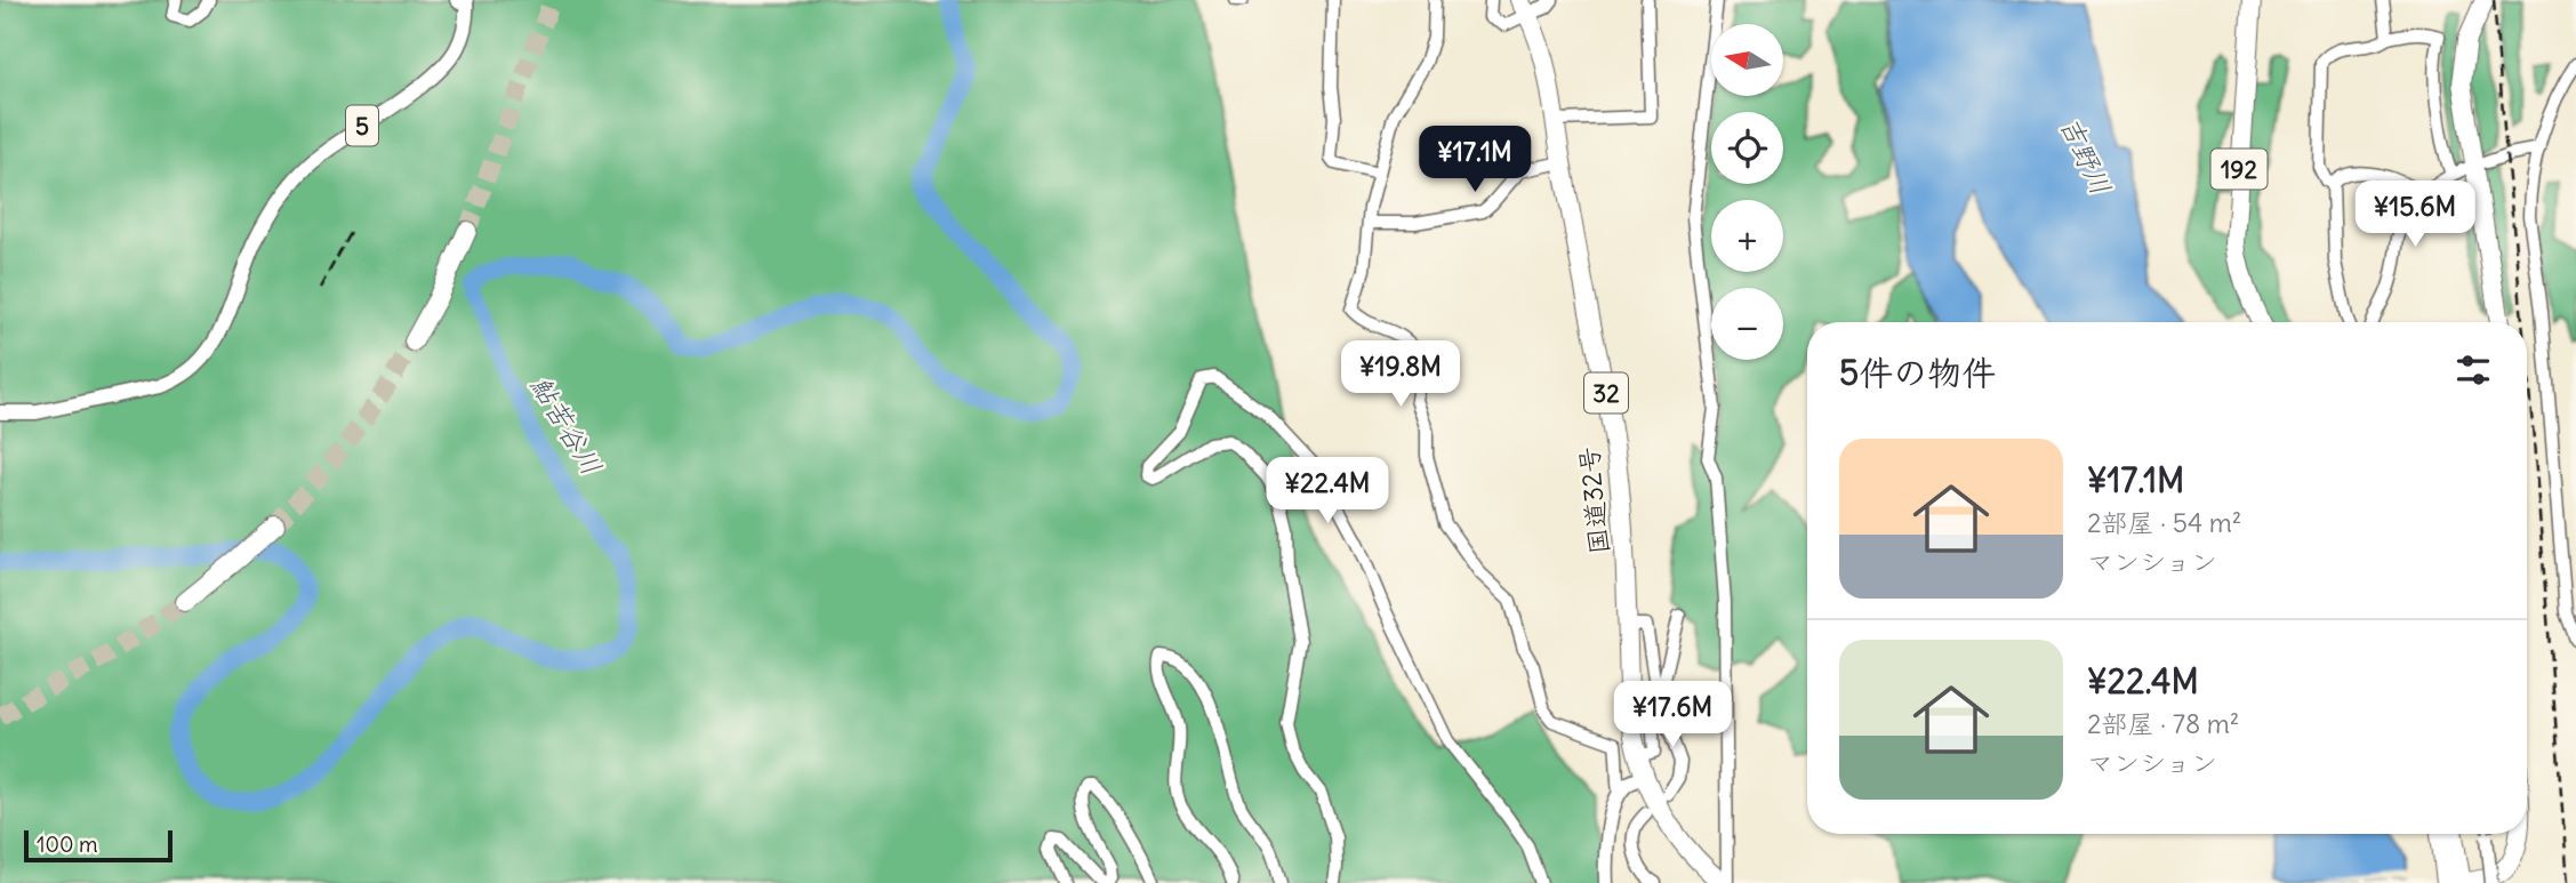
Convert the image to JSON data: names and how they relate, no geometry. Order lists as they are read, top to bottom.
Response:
{
  "streets": {
    "highway": ["192", "32", "国道32号"],
    "main road": ["5"]
  },
  "water": ["吉野川", "鮎苦谷川"],
  "scale_bar": "100 m",
  "north": "left",
  "page": {
    "map_buttons": ["+", "−"],
    "price": [
      "¥17.1M",
      "¥15.6M",
      "¥19.8M",
      "¥22.4M",
      "¥17.6M"
    ],
    "heading": "5件の物件",
    "list": [
      {
        "name": "¥17.1M",
        "note": "2部屋 · 54 m² · マンション"
      },
      {
        "name": "¥22.4M",
        "note": "2部屋 · 78 m² · マンション"
      }
    ],
    "scale": "100 m"
  }
}
